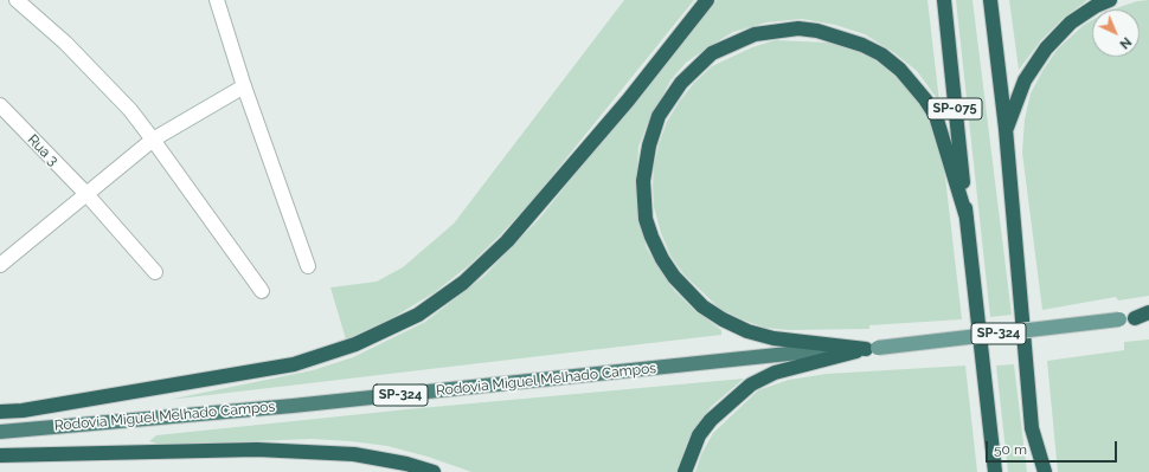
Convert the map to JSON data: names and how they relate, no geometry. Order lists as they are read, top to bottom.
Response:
{
  "streets": {
    "highway": ["SP-075", "SP-324", "Rodovia Miguel Melhado Campos"],
    "street": ["Rua 3"]
  },
  "scale_bar": "50 m",
  "north": "bottom right"
}
